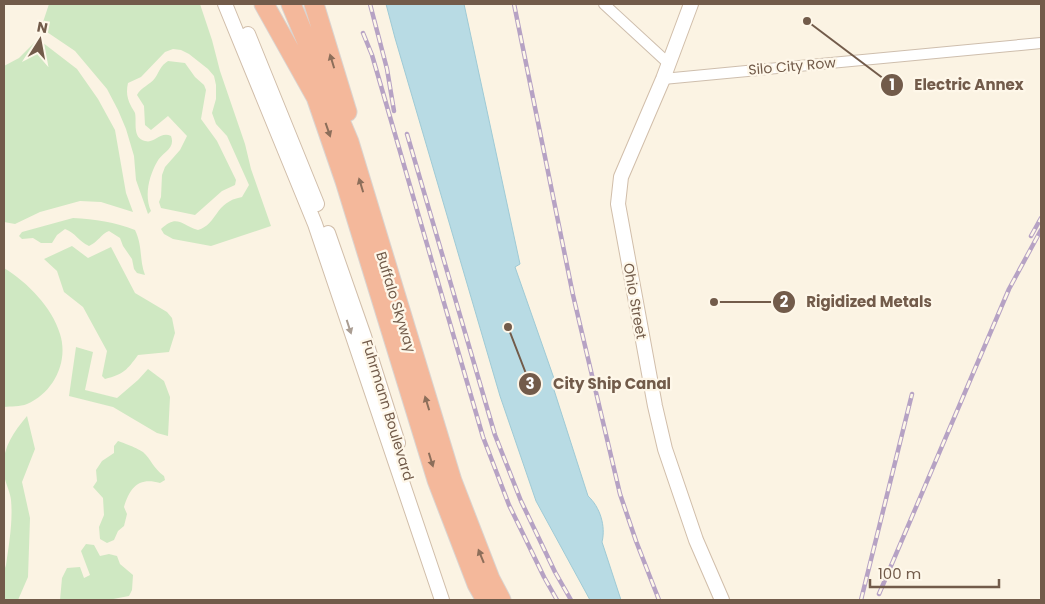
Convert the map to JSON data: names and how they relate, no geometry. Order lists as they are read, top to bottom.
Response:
{
  "streets": {
    "highway": ["Buffalo Skyway"],
    "street": ["Silo City Row", "Ohio Street", "Fuhrmann Boulevard"]
  },
  "crossings": [
    ["Silo City Row", "Ohio Street"]
  ],
  "places": ["Electric Annex", "Rigidized Metals", "City Ship Canal"],
  "scale_bar": "100 m",
  "north": "top"
}
